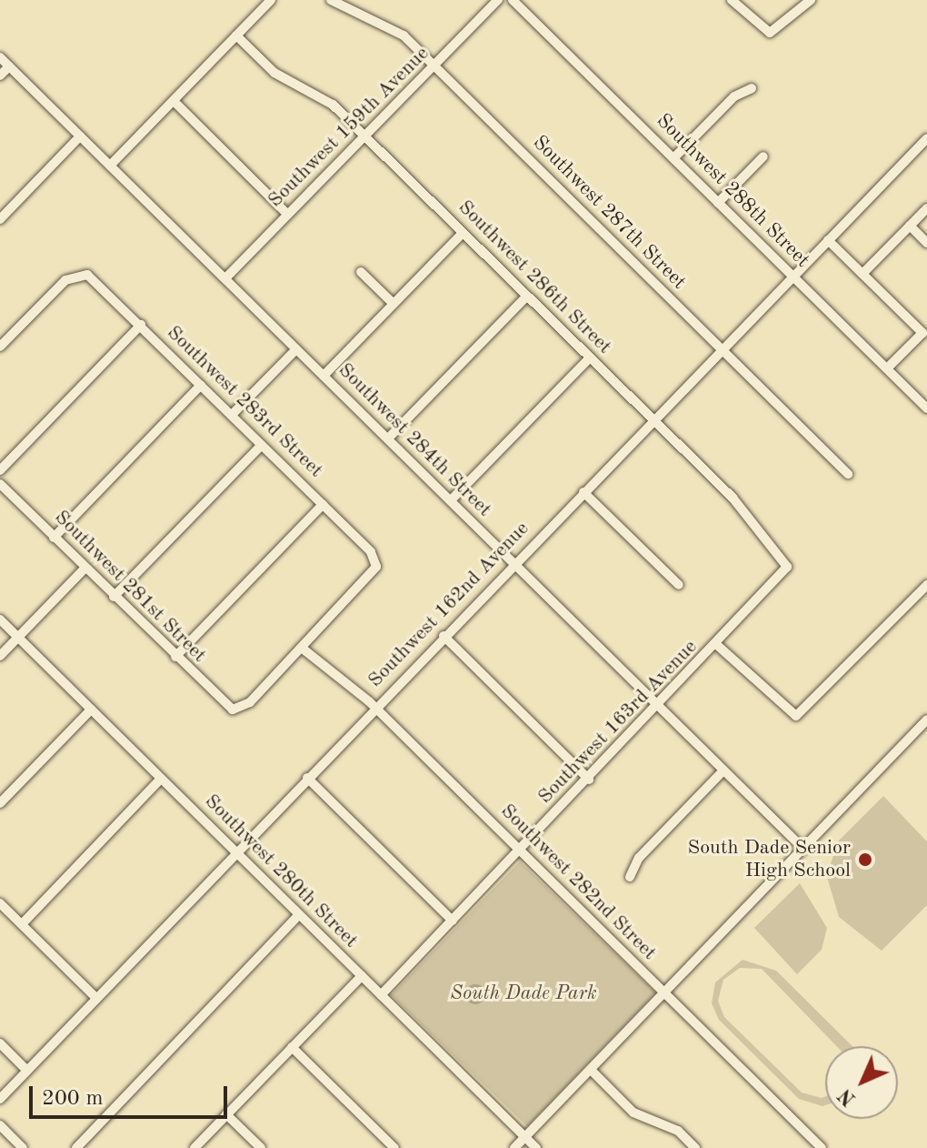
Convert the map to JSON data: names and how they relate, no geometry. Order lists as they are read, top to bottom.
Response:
{
  "streets": {
    "street": [
      "Southwest 159th Avenue",
      "Southwest 288th Street",
      "Southwest 287th Street",
      "Southwest 286th Street",
      "Southwest 283rd Street",
      "Southwest 284th Street",
      "Southwest 281st Street",
      "Southwest 162nd Avenue",
      "Southwest 163rd Avenue",
      "Southwest 280th Street",
      "Southwest 282nd Street"
    ]
  },
  "crossings": [
    ["Southwest 159th Avenue", "Southwest 287th Street"],
    ["Southwest 159th Avenue", "Southwest 286th Street"],
    ["Southwest 159th Avenue", "Southwest 284th Street"],
    ["Southwest 288th Street", "Southwest 162nd Avenue"],
    ["Southwest 287th Street", "Southwest 162nd Avenue"],
    ["Southwest 286th Street", "Southwest 162nd Avenue"],
    ["Southwest 286th Street", "Southwest 163rd Avenue"],
    ["Southwest 283rd Street", "Southwest 281st Street"],
    ["Southwest 283rd Street", "Southwest 282nd Street"],
    ["Southwest 284th Street", "Southwest 162nd Avenue"],
    ["Southwest 284th Street", "Southwest 163rd Avenue"],
    ["Southwest 281st Street", "Southwest 282nd Street"],
    ["Southwest 162nd Avenue", "Southwest 280th Street"],
    ["Southwest 162nd Avenue", "Southwest 282nd Street"],
    ["Southwest 163rd Avenue", "Southwest 280th Street"],
    ["Southwest 163rd Avenue", "Southwest 282nd Street"]
  ],
  "parks": ["South Dade Park"],
  "places": ["South Dade Senior High School"],
  "scale_bar": "200 m",
  "north": "bottom left"
}
